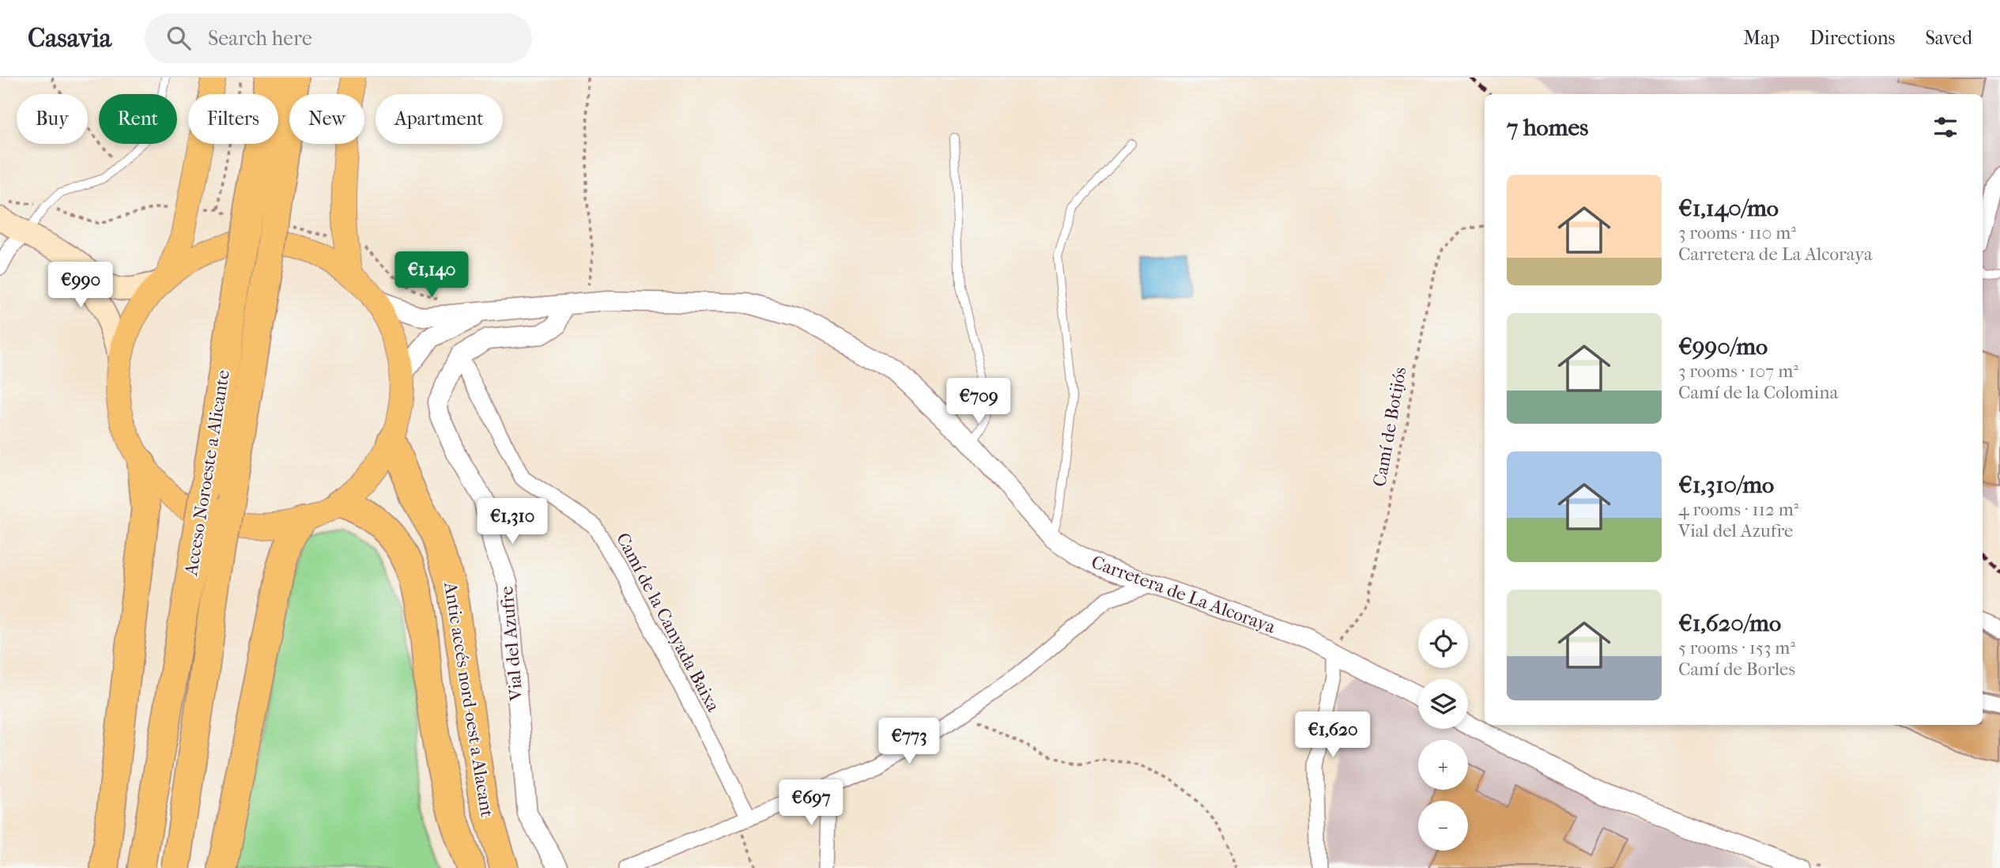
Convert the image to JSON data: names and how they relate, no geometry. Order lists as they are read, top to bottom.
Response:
{
  "streets": {
    "highway": ["Acceso Noroeste a Alicante", "Antic accés nord-oest a Alacant"],
    "street": ["Carretera de La Alcoraya", "Camí de la Canyada Baixa", "Vial del Azufre"],
    "path": ["Camí de Botijós"]
  },
  "crossings": [
    ["Camí de Botijós", "Carretera de La Alcoraya"],
    ["Camí de la Canyada Baixa", "Vial del Azufre"]
  ],
  "page": {
    "header": "Casavia",
    "search": "Search here",
    "nav": ["Map", "Directions", "Saved"],
    "chip": [
      "Buy",
      "Rent",
      "Filters",
      "New",
      "Apartment"
    ],
    "heading": "7 homes",
    "list": [
      {
        "name": "€1,140/mo",
        "note": "3 rooms · 110 m² · Carretera de La Alcoraya"
      },
      {
        "name": "€990/mo",
        "note": "3 rooms · 107 m² · Camí de la Colomina"
      },
      {
        "name": "€1,310/mo",
        "note": "4 rooms · 112 m² · Vial del Azufre"
      },
      {
        "name": "€1,620/mo",
        "note": "5 rooms · 153 m² · Camí de Borles"
      }
    ],
    "price": [
      "€1,140",
      "€990",
      "€709",
      "€1,310",
      "€1,620",
      "€773",
      "€697"
    ],
    "map_buttons": ["+", "−"]
  }
}
